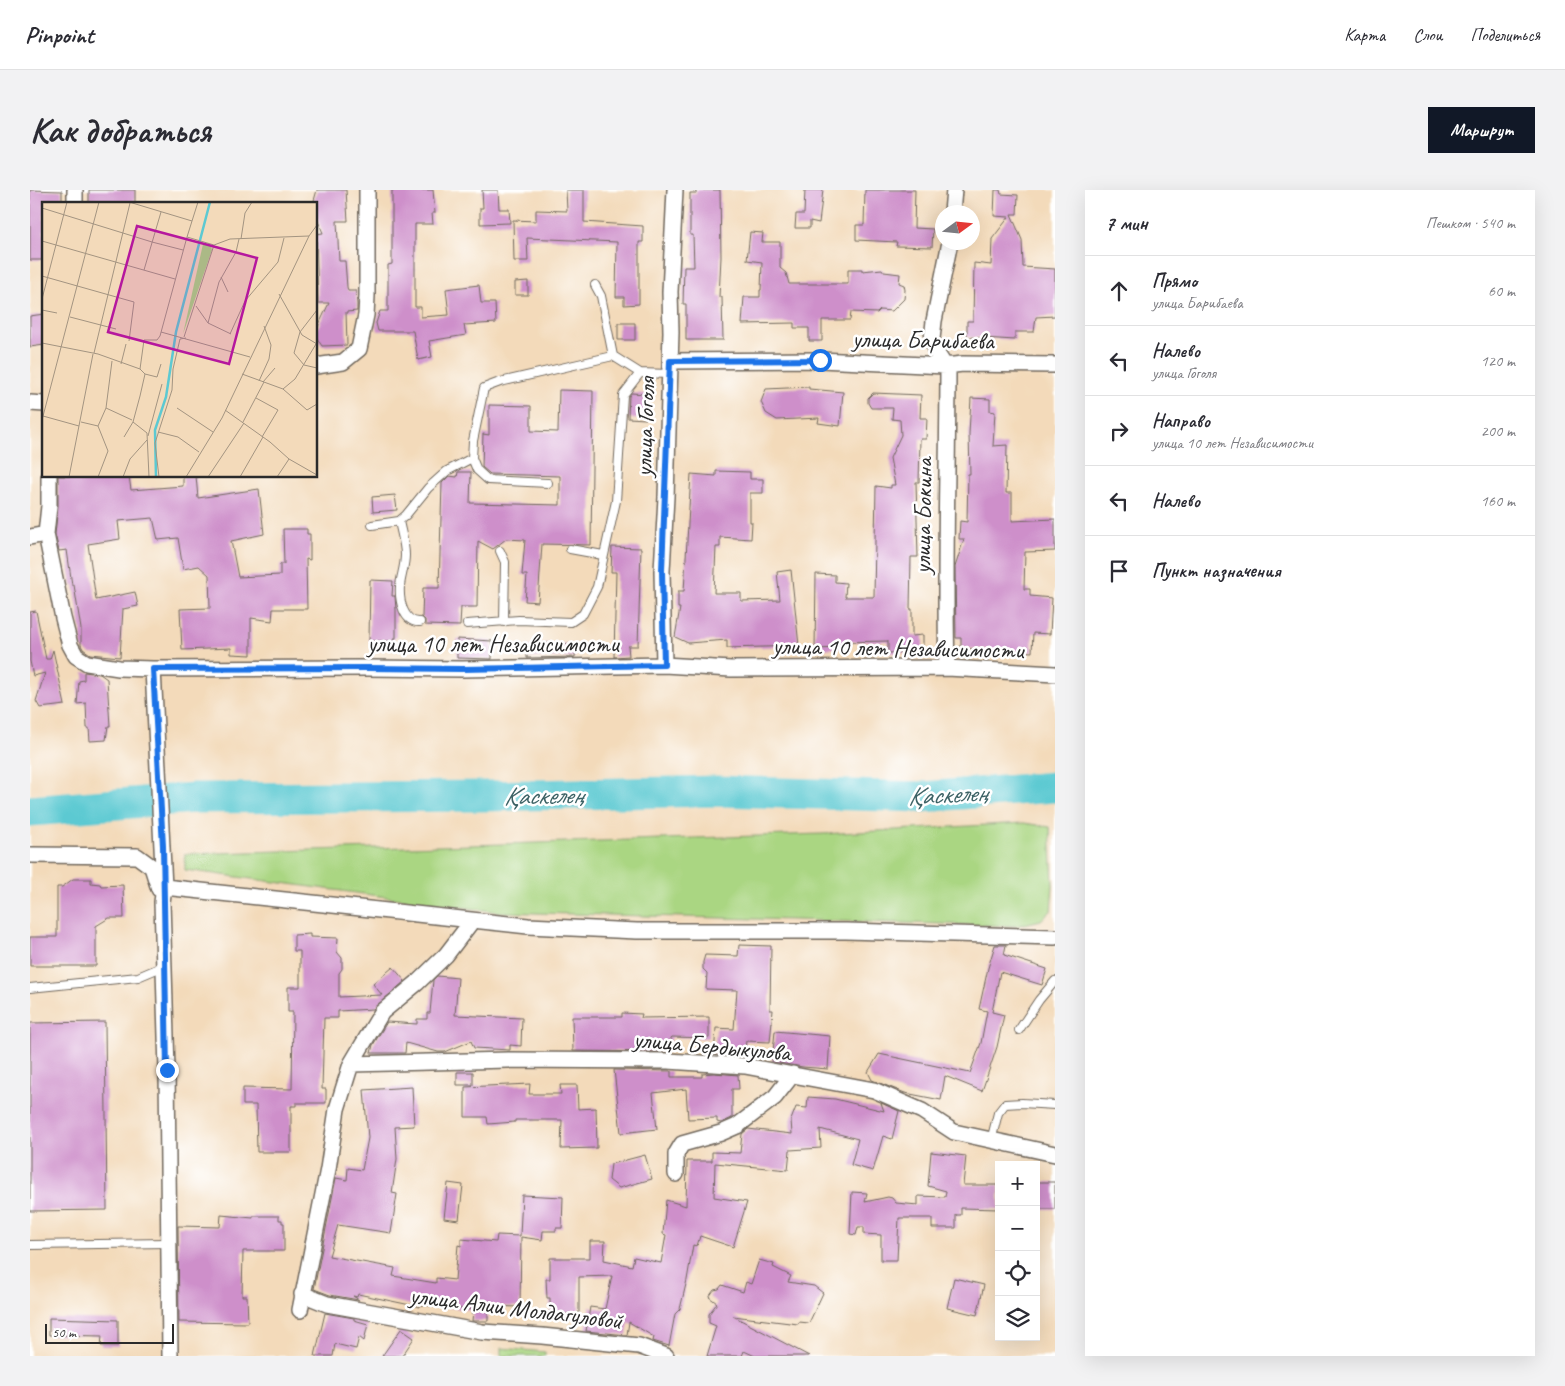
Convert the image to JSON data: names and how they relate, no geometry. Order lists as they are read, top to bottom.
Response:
{
  "streets": {
    "street": [
      "улица Барибаева",
      "улица Гоголя",
      "улица Бокина",
      "улица 10 лет Независимости",
      "улица Бердыкулова",
      "улица Алии Молдагуловой"
    ]
  },
  "crossings": [
    ["улица Барибаева", "улица Гоголя"],
    ["улица Барибаева", "улица Бокина"],
    ["улица Гоголя", "улица 10 лет Независимости"],
    ["улица Бокина", "улица 10 лет Независимости"]
  ],
  "water": ["Қаскелең"],
  "scale_bar": "50 m",
  "north": "right",
  "page": {
    "header": "Pinpoint",
    "nav": ["Карта", "Слои", "Поделиться"],
    "buttons": "Маршрут",
    "title": "Как добраться",
    "heading": ["7 мин", "Пешком · 540 m"],
    "list": [
      ["Прямо", "улица Барибаева", "60 m"],
      ["Налево", "улица Гоголя", "120 m"],
      ["Направо", "улица 10 лет Независимости", "200 m"],
      ["Налево", "160 m"],
      "Пункт назначения"
    ],
    "map_buttons": ["+", "−"],
    "scale": "50 m"
  }
}
